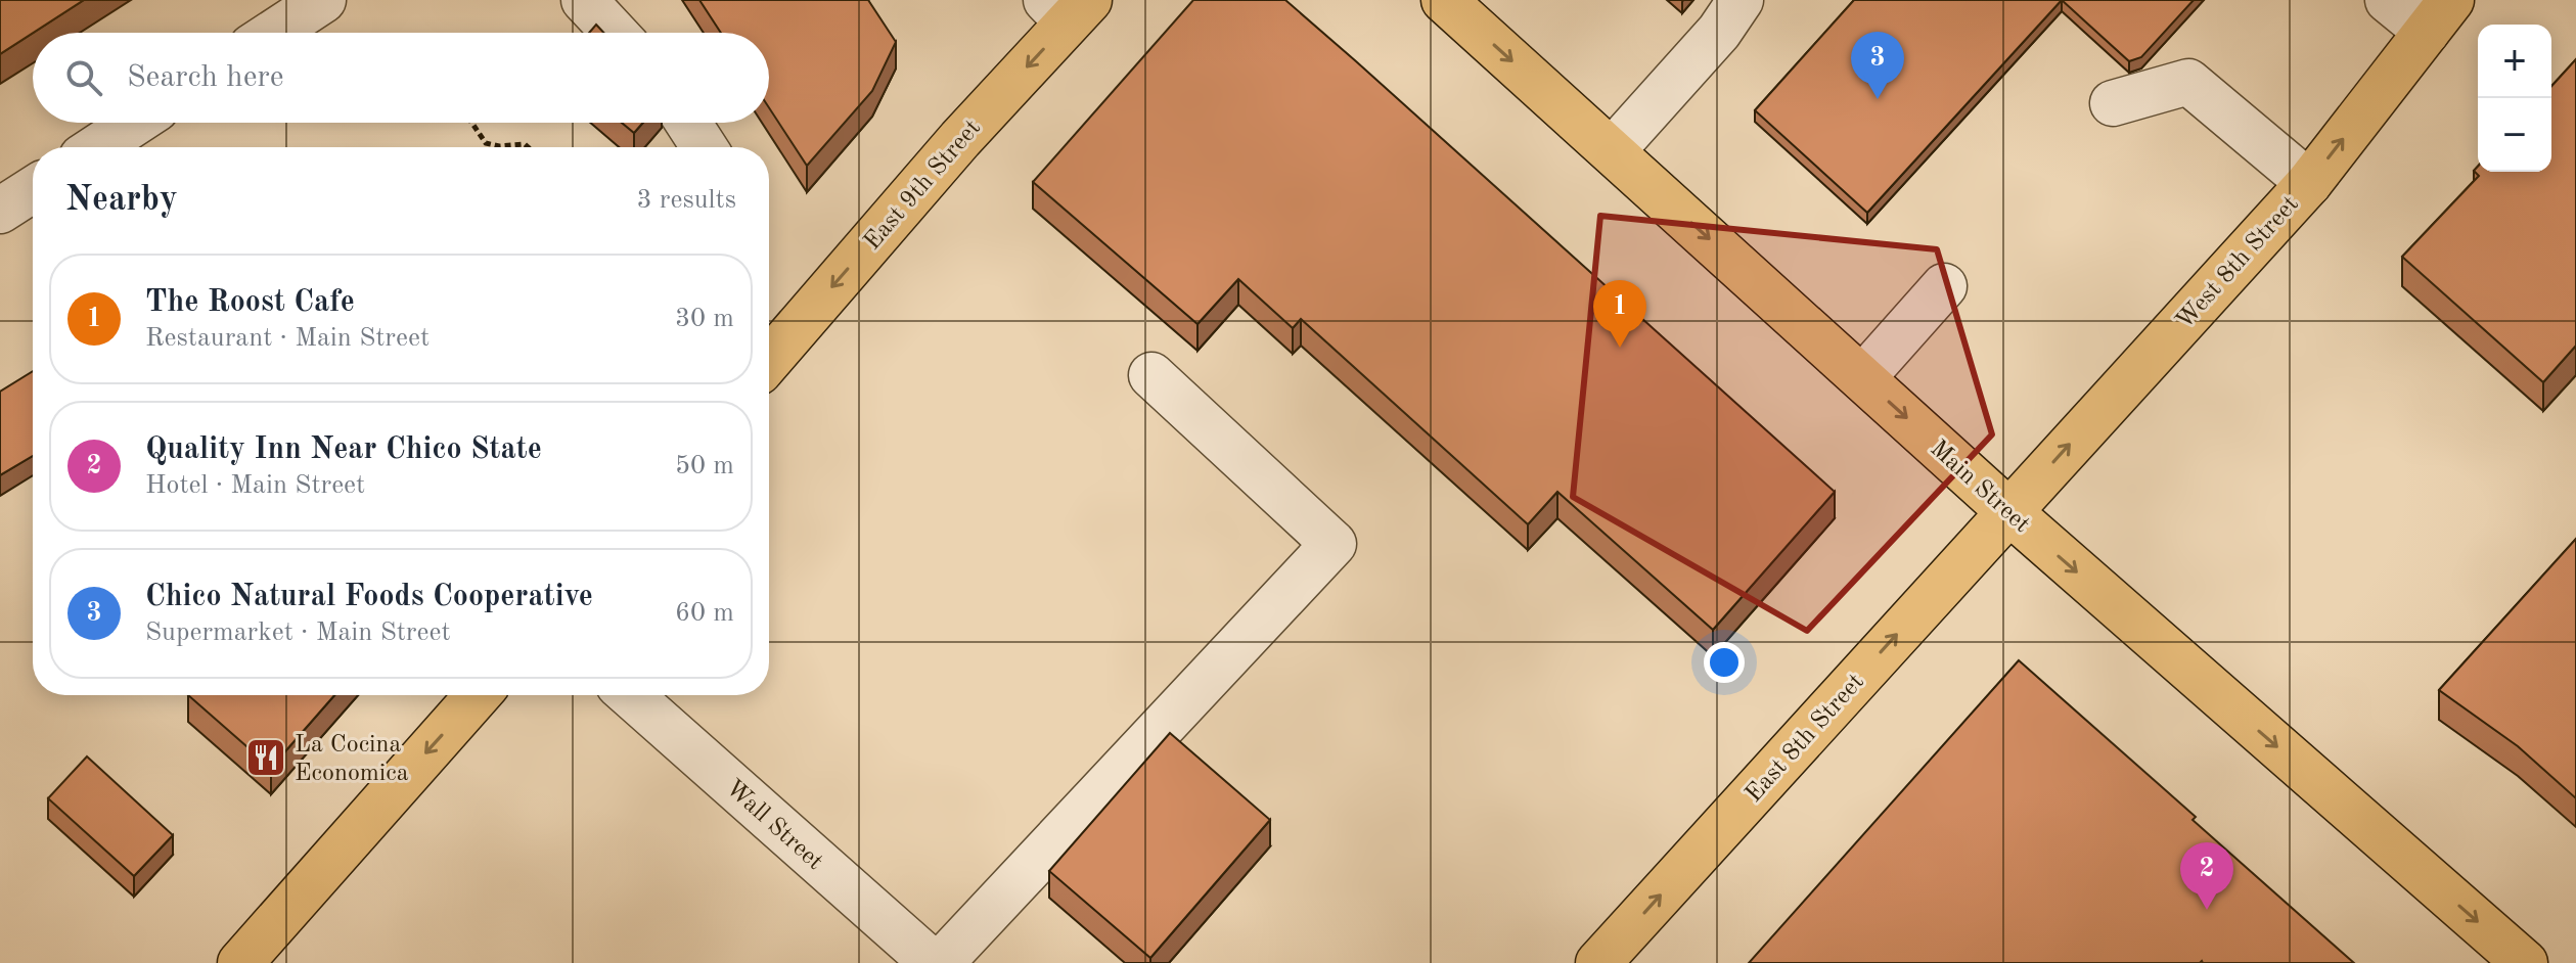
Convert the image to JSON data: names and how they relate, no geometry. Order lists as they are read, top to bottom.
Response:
{
  "streets": {
    "main road": [
      "East 9th Street",
      "West 8th Street",
      "Main Street",
      "East 8th Street"
    ],
    "street": ["Wall Street"]
  },
  "crossings": [
    ["West 8th Street", "Main Street"],
    ["West 8th Street", "East 8th Street"],
    ["Main Street", "East 8th Street"]
  ],
  "one_way": [
    "East 9th Street",
    "West 8th Street",
    "Main Street",
    "East 8th Street"
  ],
  "places": {
    "restaurant": ["La Cocina Economica"]
  },
  "page": {
    "map_buttons": ["+", "−"],
    "pins": ["3", "1", "2"],
    "search": "Search here",
    "heading": ["Nearby", "3 results"],
    "list": [
      {
        "mark": "1",
        "name": "The Roost Cafe",
        "note": "Restaurant · Main Street",
        "value": "30 m"
      },
      {
        "mark": "2",
        "name": "Quality Inn Near Chico State",
        "note": "Hotel · Main Street",
        "value": "50 m"
      },
      {
        "mark": "3",
        "name": "Chico Natural Foods Cooperative",
        "note": "Supermarket · Main Street",
        "value": "60 m"
      }
    ]
  }
}
